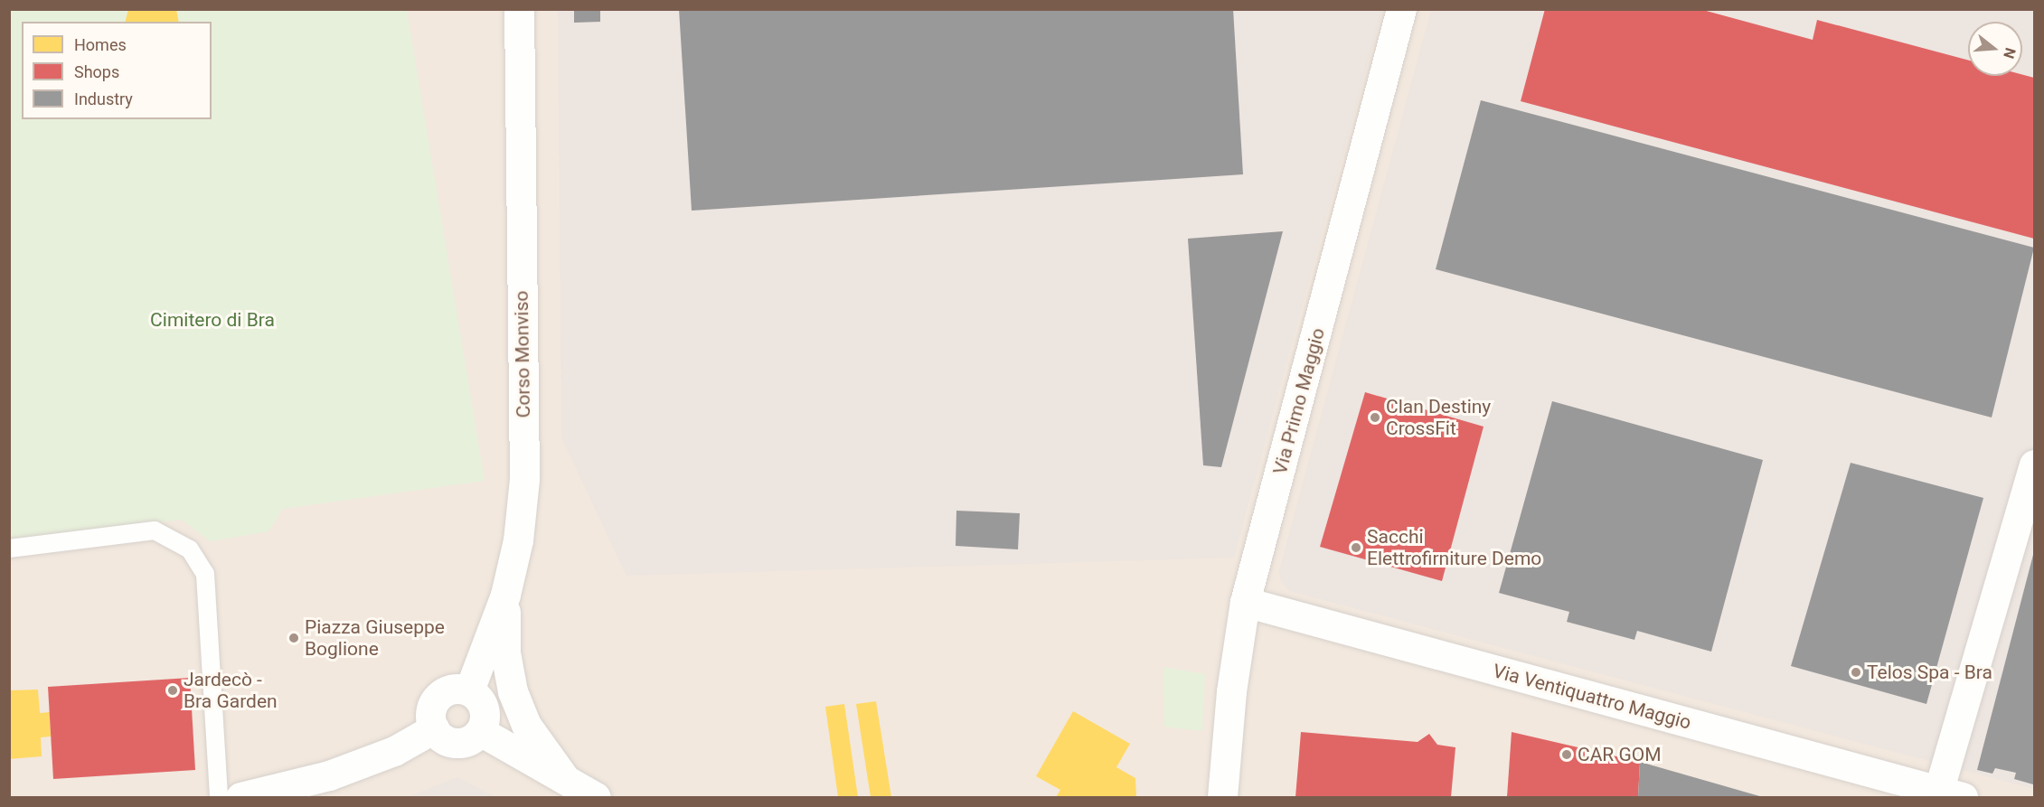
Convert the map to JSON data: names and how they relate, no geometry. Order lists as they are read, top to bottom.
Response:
{
  "streets": {
    "street": ["Corso Monviso", "Via Primo Maggio", "Via Ventiquattro Maggio"]
  },
  "crossings": [
    ["Via Primo Maggio", "Via Ventiquattro Maggio"]
  ],
  "parks": ["Cimitero di Bra"],
  "places": [
    "Clan Destiny CrossFit",
    "Sacchi Elettrofirniture Demo",
    "Piazza Giuseppe Boglione",
    "Telos Spa - Bra",
    "Jardecò - Bra Garden",
    "CAR GOM"
  ],
  "legend": ["Homes", "Shops", "Industry"],
  "north": "right"
}
